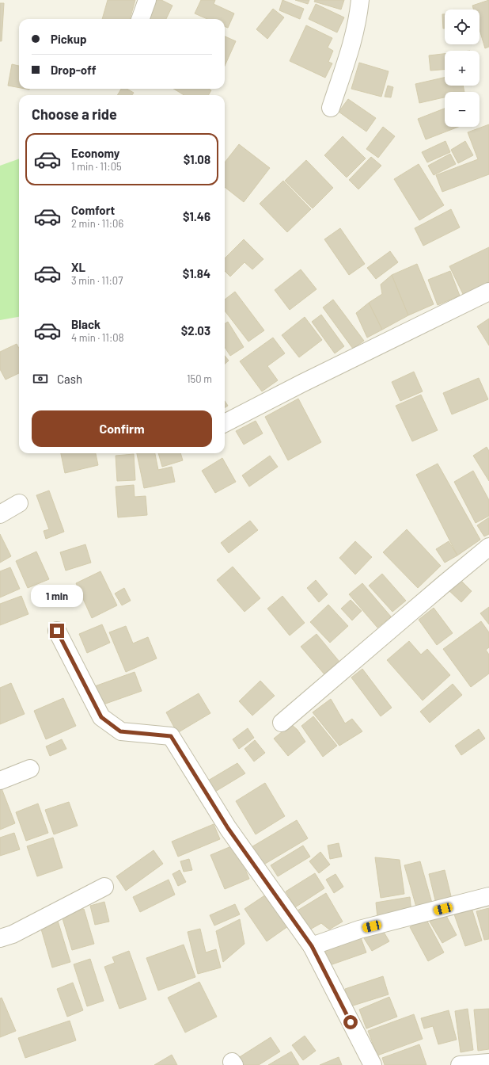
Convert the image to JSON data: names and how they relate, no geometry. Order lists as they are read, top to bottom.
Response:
{
  "page": {
    "map_buttons": ["+", "−"],
    "banner": ["Pickup", "Drop-off"],
    "heading": "Choose a ride",
    "list": [
      {
        "name": "Economy",
        "note": "1 min · 11:05",
        "value": "$1.08"
      },
      {
        "name": "Comfort",
        "note": "2 min · 11:06",
        "value": "$1.46"
      },
      {
        "name": "XL",
        "note": "3 min · 11:07",
        "value": "$1.84"
      },
      {
        "name": "Black",
        "note": "4 min · 11:08",
        "value": "$2.03"
      }
    ],
    "pay": ["Cash", "150 m"],
    "buttons": "Confirm",
    "bubble": "1 min"
  }
}
